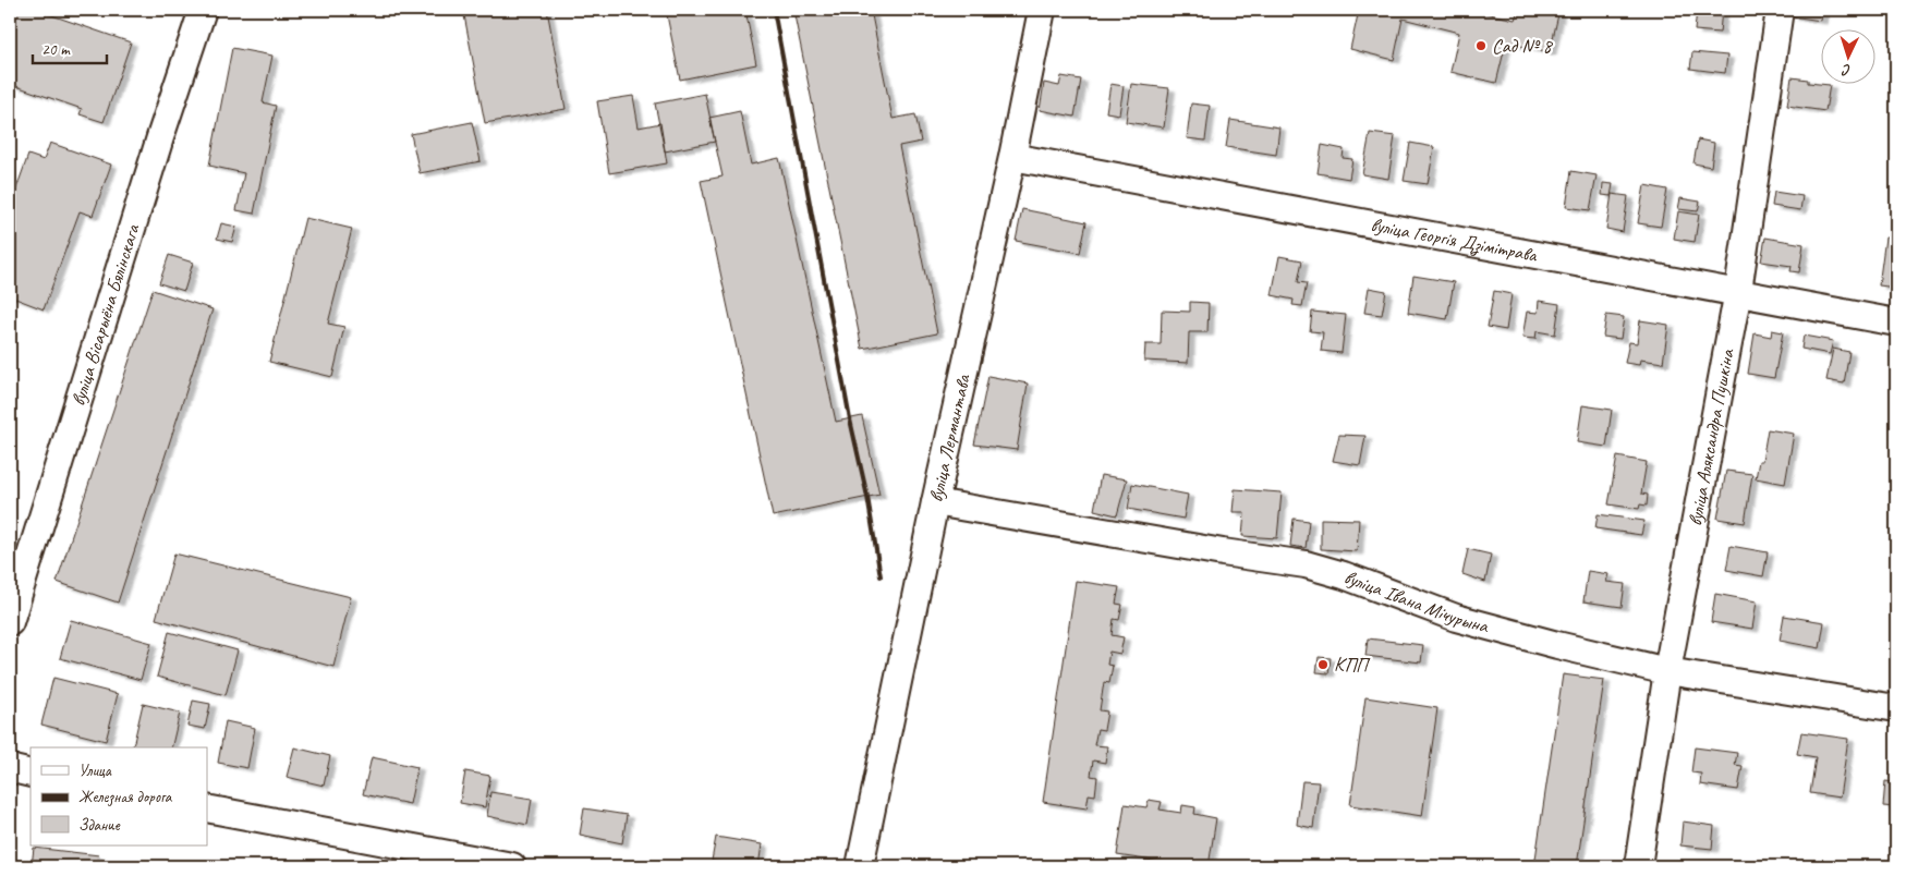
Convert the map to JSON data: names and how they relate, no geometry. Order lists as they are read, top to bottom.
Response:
{
  "streets": {
    "street": [
      "вуліца Георгія Дзімітрава",
      "вуліца Вісарыёна Бялінскага",
      "вуліца Лермантава",
      "вуліца Аляксандра Пушкіна",
      "вуліца Івана Мічурына"
    ]
  },
  "crossings": [
    ["вуліца Георгія Дзімітрава", "вуліца Лермантава"],
    ["вуліца Георгія Дзімітрава", "вуліца Аляксандра Пушкіна"],
    ["вуліца Лермантава", "вуліца Івана Мічурына"],
    ["вуліца Аляксандра Пушкіна", "вуліца Івана Мічурына"]
  ],
  "places": ["Сад № 8", "КПП"],
  "legend": ["Улица", "Железная дорога", "Здание"],
  "scale_bar": "20 m",
  "north": "bottom"
}
